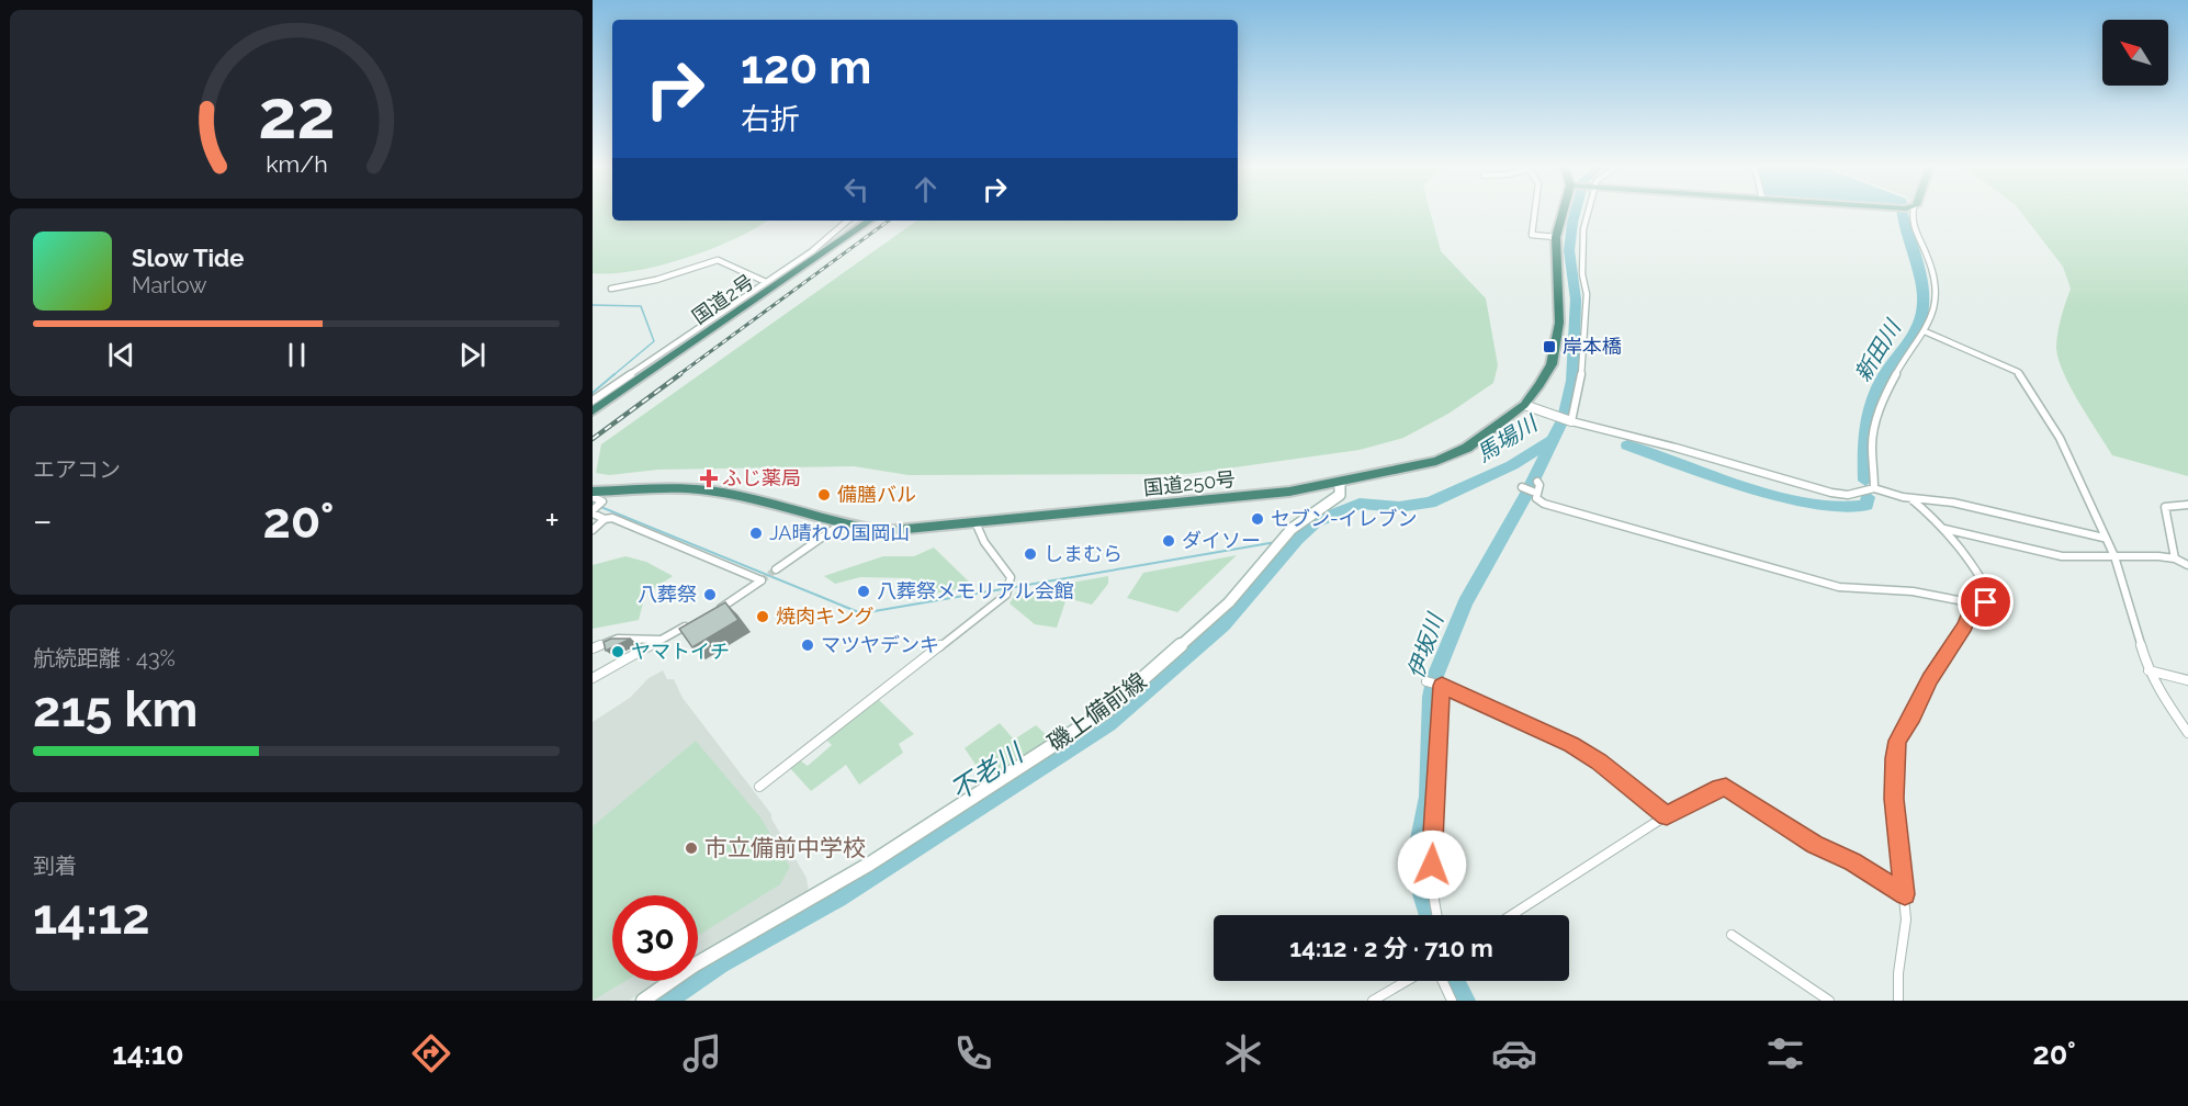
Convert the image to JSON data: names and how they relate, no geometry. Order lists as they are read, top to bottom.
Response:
{
  "streets": {
    "highway": ["国道2号", "国道250号"],
    "main road": ["磯上備前線"]
  },
  "crossings": [
    ["国道250号", "磯上備前線"]
  ],
  "water": [
    "新田川",
    "馬場川",
    "伊坂川",
    "不老川"
  ],
  "places": {
    "transit": ["岸本橋"],
    "health": ["ふじ薬局"],
    "other": [
      "備膳バル",
      "セブン-イレブン",
      "JA晴れの国岡山",
      "ダイソー",
      "しまむら",
      "八葬祭メモリアル会館",
      "八葬祭",
      "焼肉キング",
      "マツヤデンキ",
      "ヤマトイチ",
      "市立備前中学校"
    ]
  },
  "north": "top left",
  "page": {
    "turn": ["120 m", "右折"],
    "song": ["Slow Tide", "Marlow"],
    "tile": [
      "エアコン",
      ["航続距離 · 43%", "215 km"],
      ["到着", "14:12"]
    ],
    "heat": ["−", "20°", "+"],
    "limit": "30",
    "trip": "14:12 · 2 分 · 710 m",
    "tabs": ["14:10", "20°"],
    "gauge": ["22", "km/h"]
  }
}
